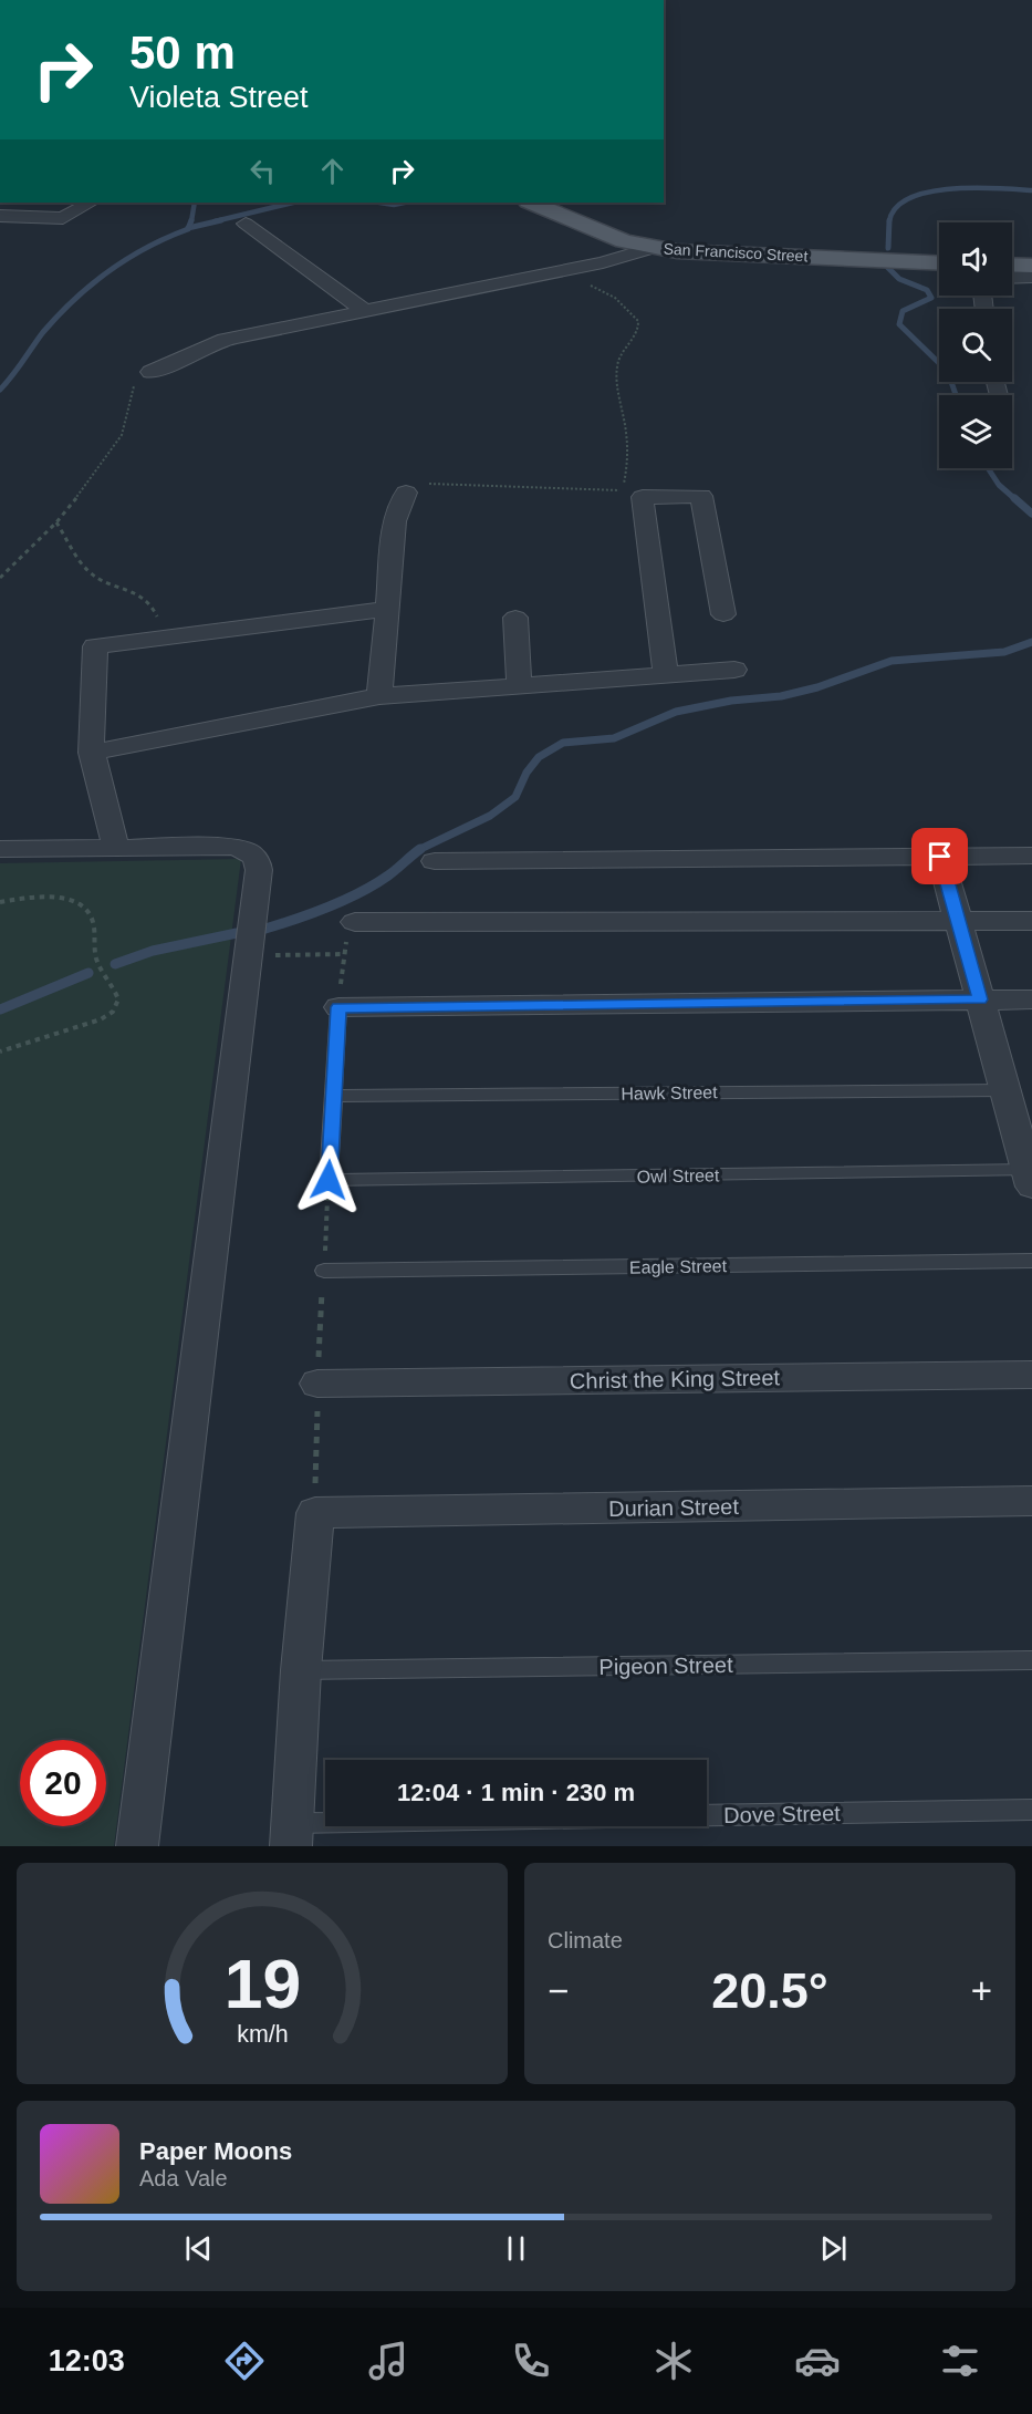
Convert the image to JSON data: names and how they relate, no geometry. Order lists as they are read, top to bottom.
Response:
{
  "streets": {
    "main road": ["San Francisco Street"],
    "street": ["Christ the King Street", "Durian Street"],
    "lane": [
      "Hawk Street",
      "Owl Street",
      "Eagle Street",
      "Pigeon Street",
      "Dove Street"
    ]
  },
  "page": {
    "turn": ["50 m", "Violeta Street"],
    "limit": "20",
    "trip": "12:04 · 1 min · 230 m",
    "tile": "Climate",
    "heat": ["−", "20.5°", "+"],
    "song": ["Paper Moons", "Ada Vale"],
    "tabs": "12:03",
    "gauge": ["19", "km/h"]
  }
}
